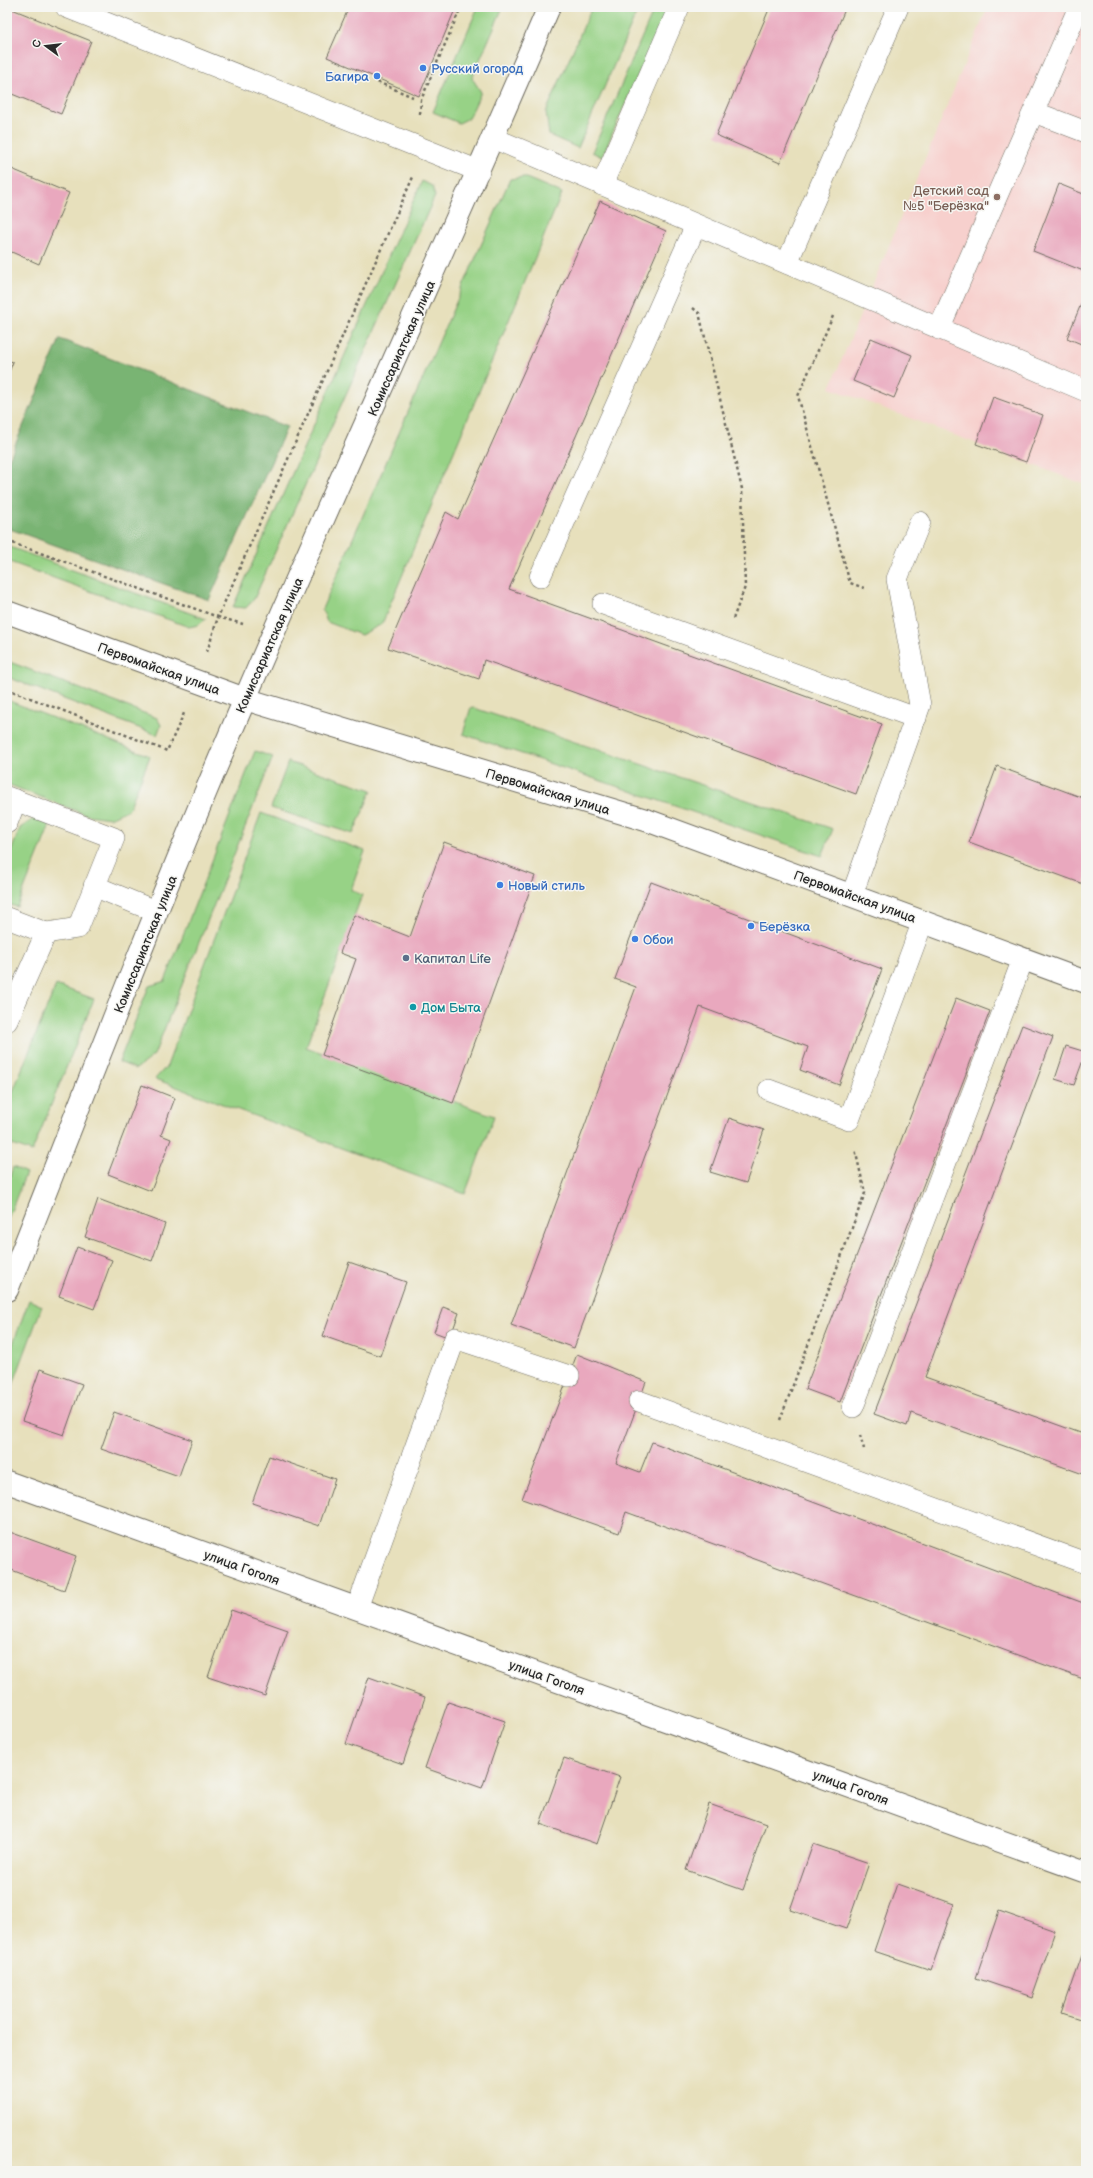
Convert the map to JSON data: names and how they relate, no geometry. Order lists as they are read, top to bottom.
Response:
{
  "streets": {
    "street": ["Комиссариатская улица", "Первомайская улица", "улица Гоголя"]
  },
  "crossings": [
    ["Комиссариатская улица", "Первомайская улица"]
  ],
  "places": [
    "Русский огород",
    "Багира",
    "Детский сад №5 \"Берёзка\"",
    "Новый стиль",
    "Берёзка",
    "Обои",
    "Капитал Life",
    "Дом Быта"
  ],
  "north": "left"
}
